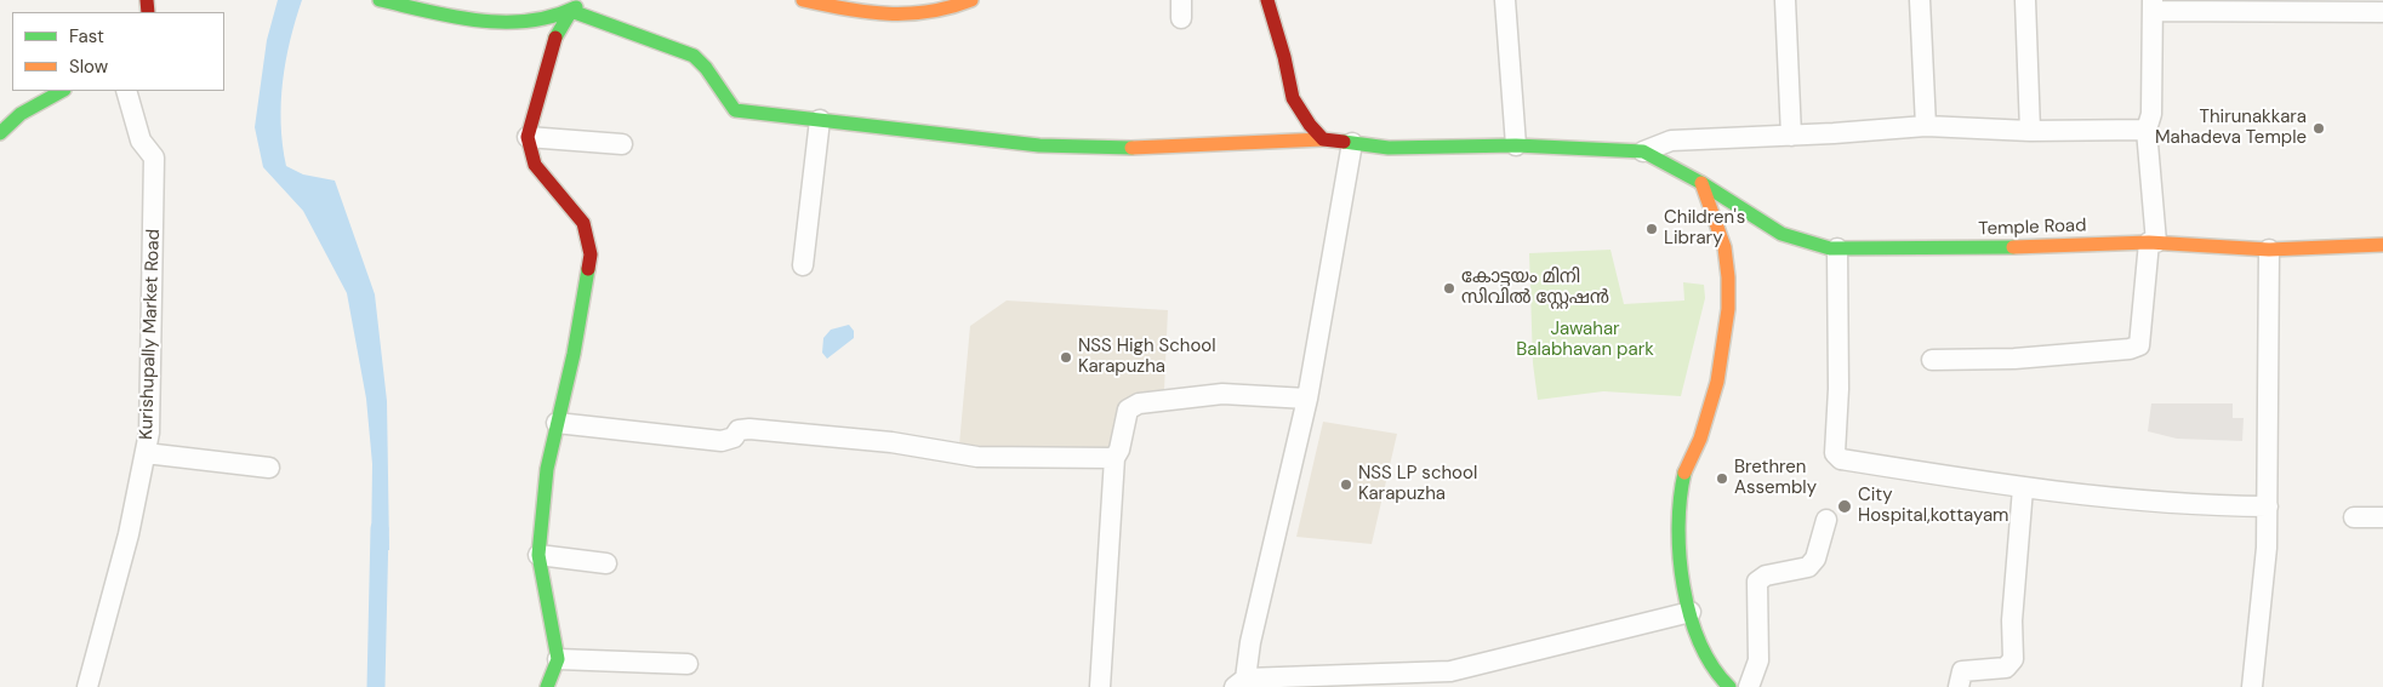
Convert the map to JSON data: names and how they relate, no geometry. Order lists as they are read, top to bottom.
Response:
{
  "streets": {
    "main road": ["Temple Road"],
    "street": ["Kurishupally Market Road"]
  },
  "parks": ["Jawahar Balabhavan park"],
  "places": [
    "Thirunakkara Mahadeva Temple",
    "Children's Library",
    "കോട്ടയം മിനി സിവിൽ സ്റ്റേഷൻ",
    "NSS High School Karapuzha",
    "Brethren Assembly",
    "NSS LP school Karapuzha",
    "City Hospital,kottayam"
  ],
  "legend": ["Fast", "Slow"]
}
